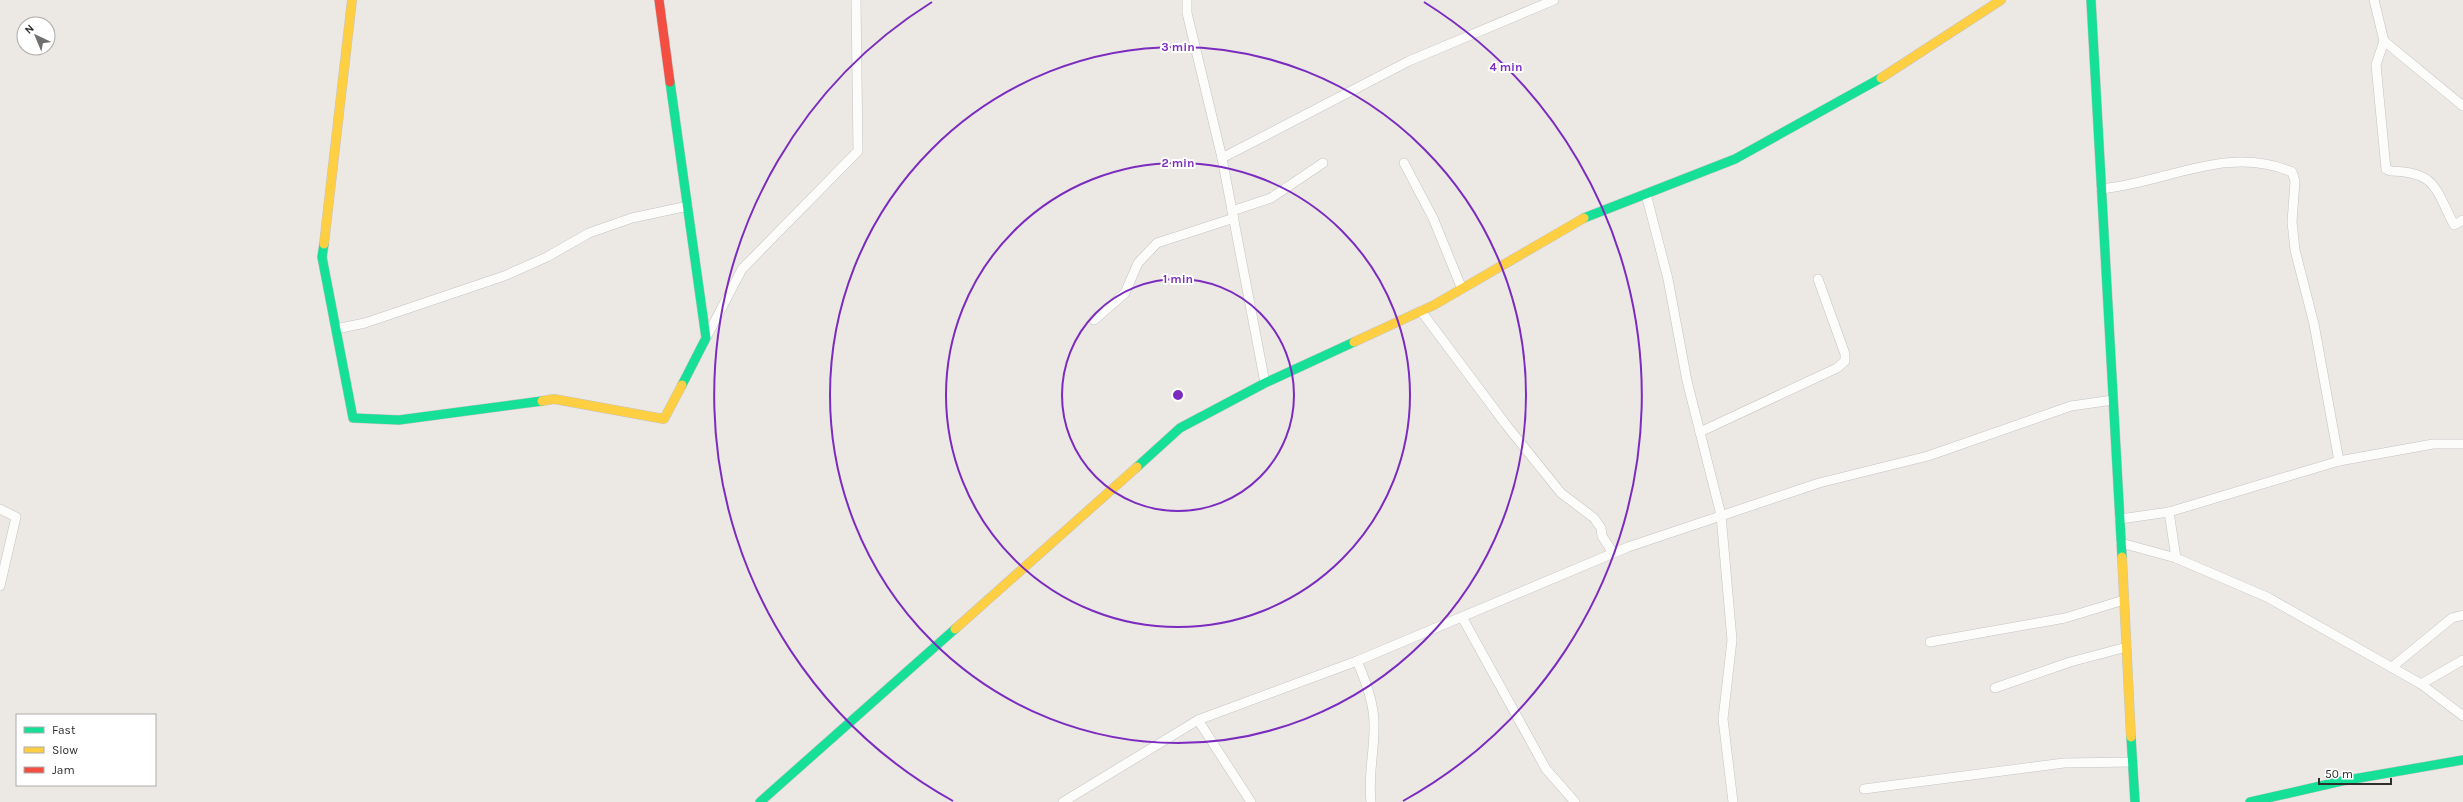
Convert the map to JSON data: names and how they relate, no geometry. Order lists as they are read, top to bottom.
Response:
{
  "legend": ["Fast", "Slow", "Jam"],
  "scale_bar": "50 m",
  "north": "top left",
  "rings": [
    "3 min",
    "4 min",
    "2 min",
    "1 min"
  ]
}
